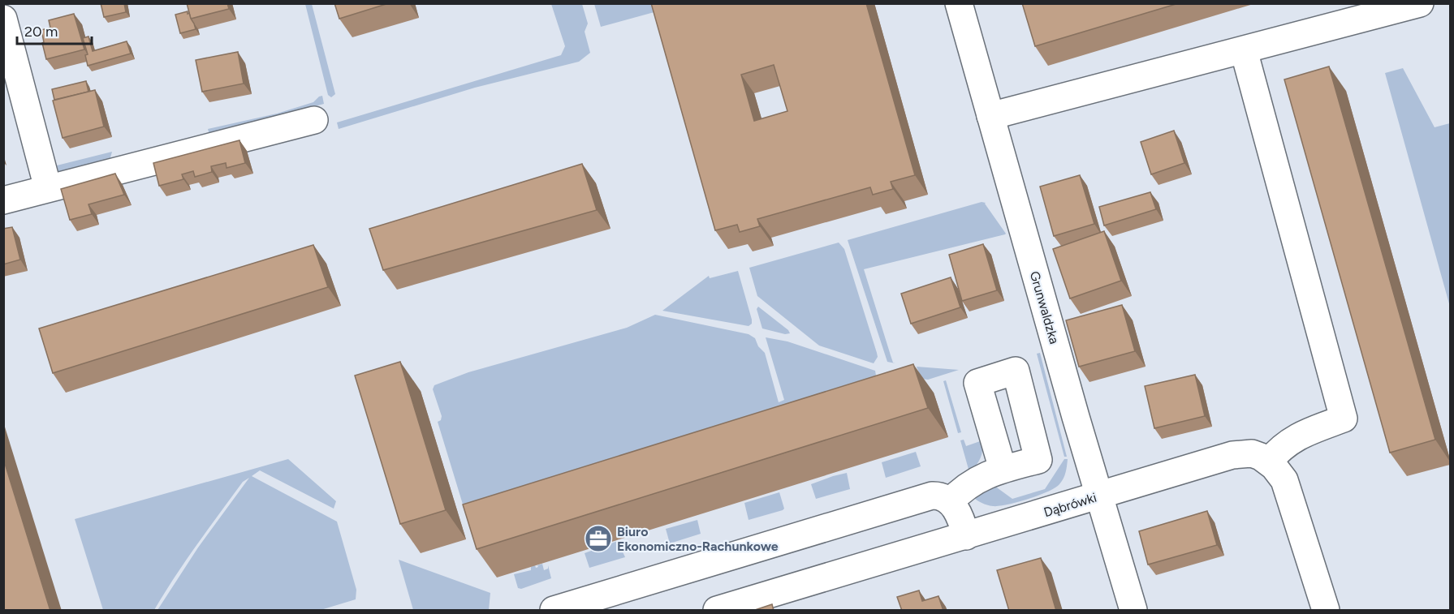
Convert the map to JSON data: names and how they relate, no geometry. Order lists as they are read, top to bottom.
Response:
{
  "streets": {
    "street": ["Grunwaldzka", "Dąbrówki"]
  },
  "crossings": [
    ["Grunwaldzka", "Dąbrówki"]
  ],
  "places": {
    "office": ["Biuro Ekonomiczno-Rachunkowe"]
  },
  "scale_bar": "20 m"
}
